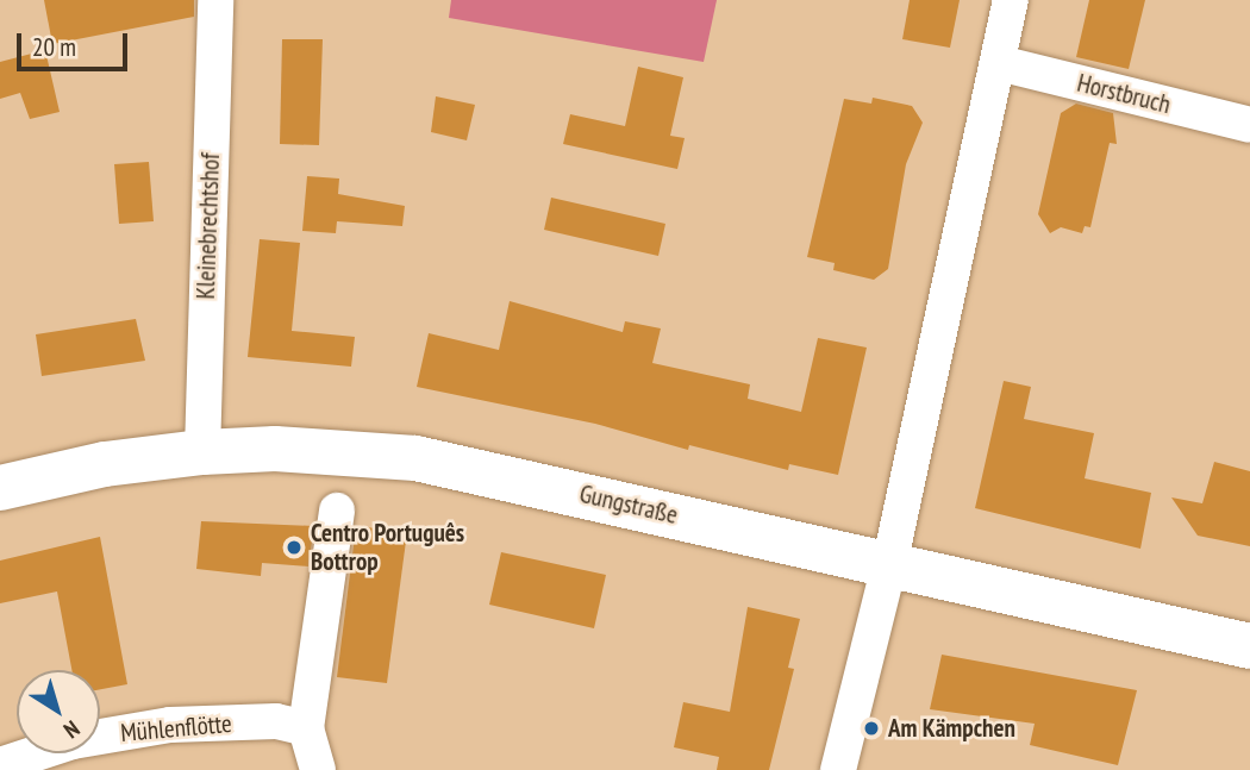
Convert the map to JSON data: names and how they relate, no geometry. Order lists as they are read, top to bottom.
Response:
{
  "streets": {
    "street": [
      "Horstbruch",
      "Kleinebrechtshof",
      "Gungstraße",
      "Mühlenflötte"
    ]
  },
  "crossings": [
    ["Kleinebrechtshof", "Gungstraße"]
  ],
  "places": ["Centro Português Bottrop", "Am Kämpchen"],
  "scale_bar": "20 m",
  "north": "bottom right"
}
